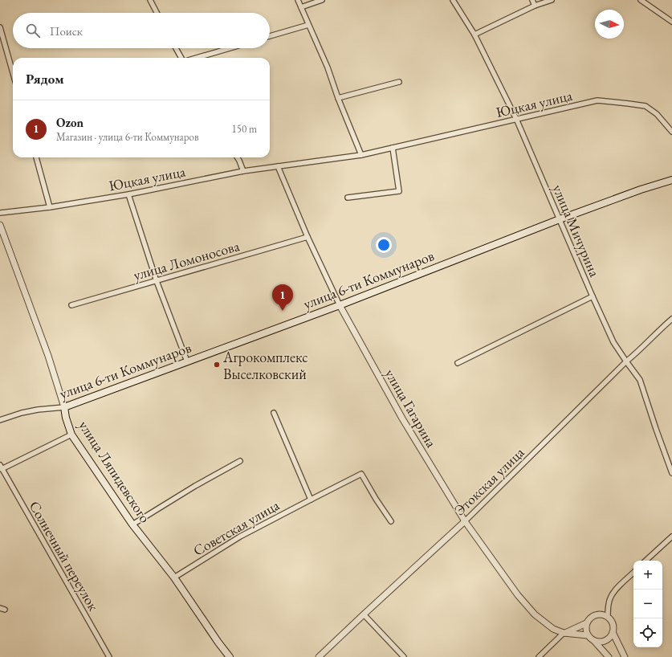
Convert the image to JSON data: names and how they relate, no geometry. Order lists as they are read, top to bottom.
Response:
{
  "streets": {
    "main road": ["улица 6-ти Коммунаров", "улица Ляпидевского"],
    "street": [
      "Юцкая улица",
      "улица Мичурина",
      "улица Ломоносова",
      "улица Гагарина",
      "Этокская улица",
      "Советская улица",
      "Солнечный переулок"
    ]
  },
  "crossings": [
    ["Юцкая улица", "улица Мичурина"],
    ["Юцкая улица", "улица Гагарина"],
    ["улица Мичурина", "улица 6-ти Коммунаров"],
    ["улица Мичурина", "Этокская улица"],
    ["улица Ломоносова", "улица Гагарина"],
    ["улица 6-ти Коммунаров", "улица Гагарина"],
    ["улица 6-ти Коммунаров", "улица Ляпидевского"],
    ["улица Гагарина", "Этокская улица"],
    ["улица Ляпидевского", "Советская улица"]
  ],
  "places": ["Агрокомплекс Выселковский"],
  "north": "right",
  "page": {
    "search": "Поиск",
    "heading": "Рядом",
    "list": [
      {
        "mark": "1",
        "name": "Ozon",
        "note": "Магазин · улица 6-ти Коммунаров",
        "value": "150 m"
      }
    ],
    "pins": "1",
    "map_buttons": ["+", "−"]
  }
}
